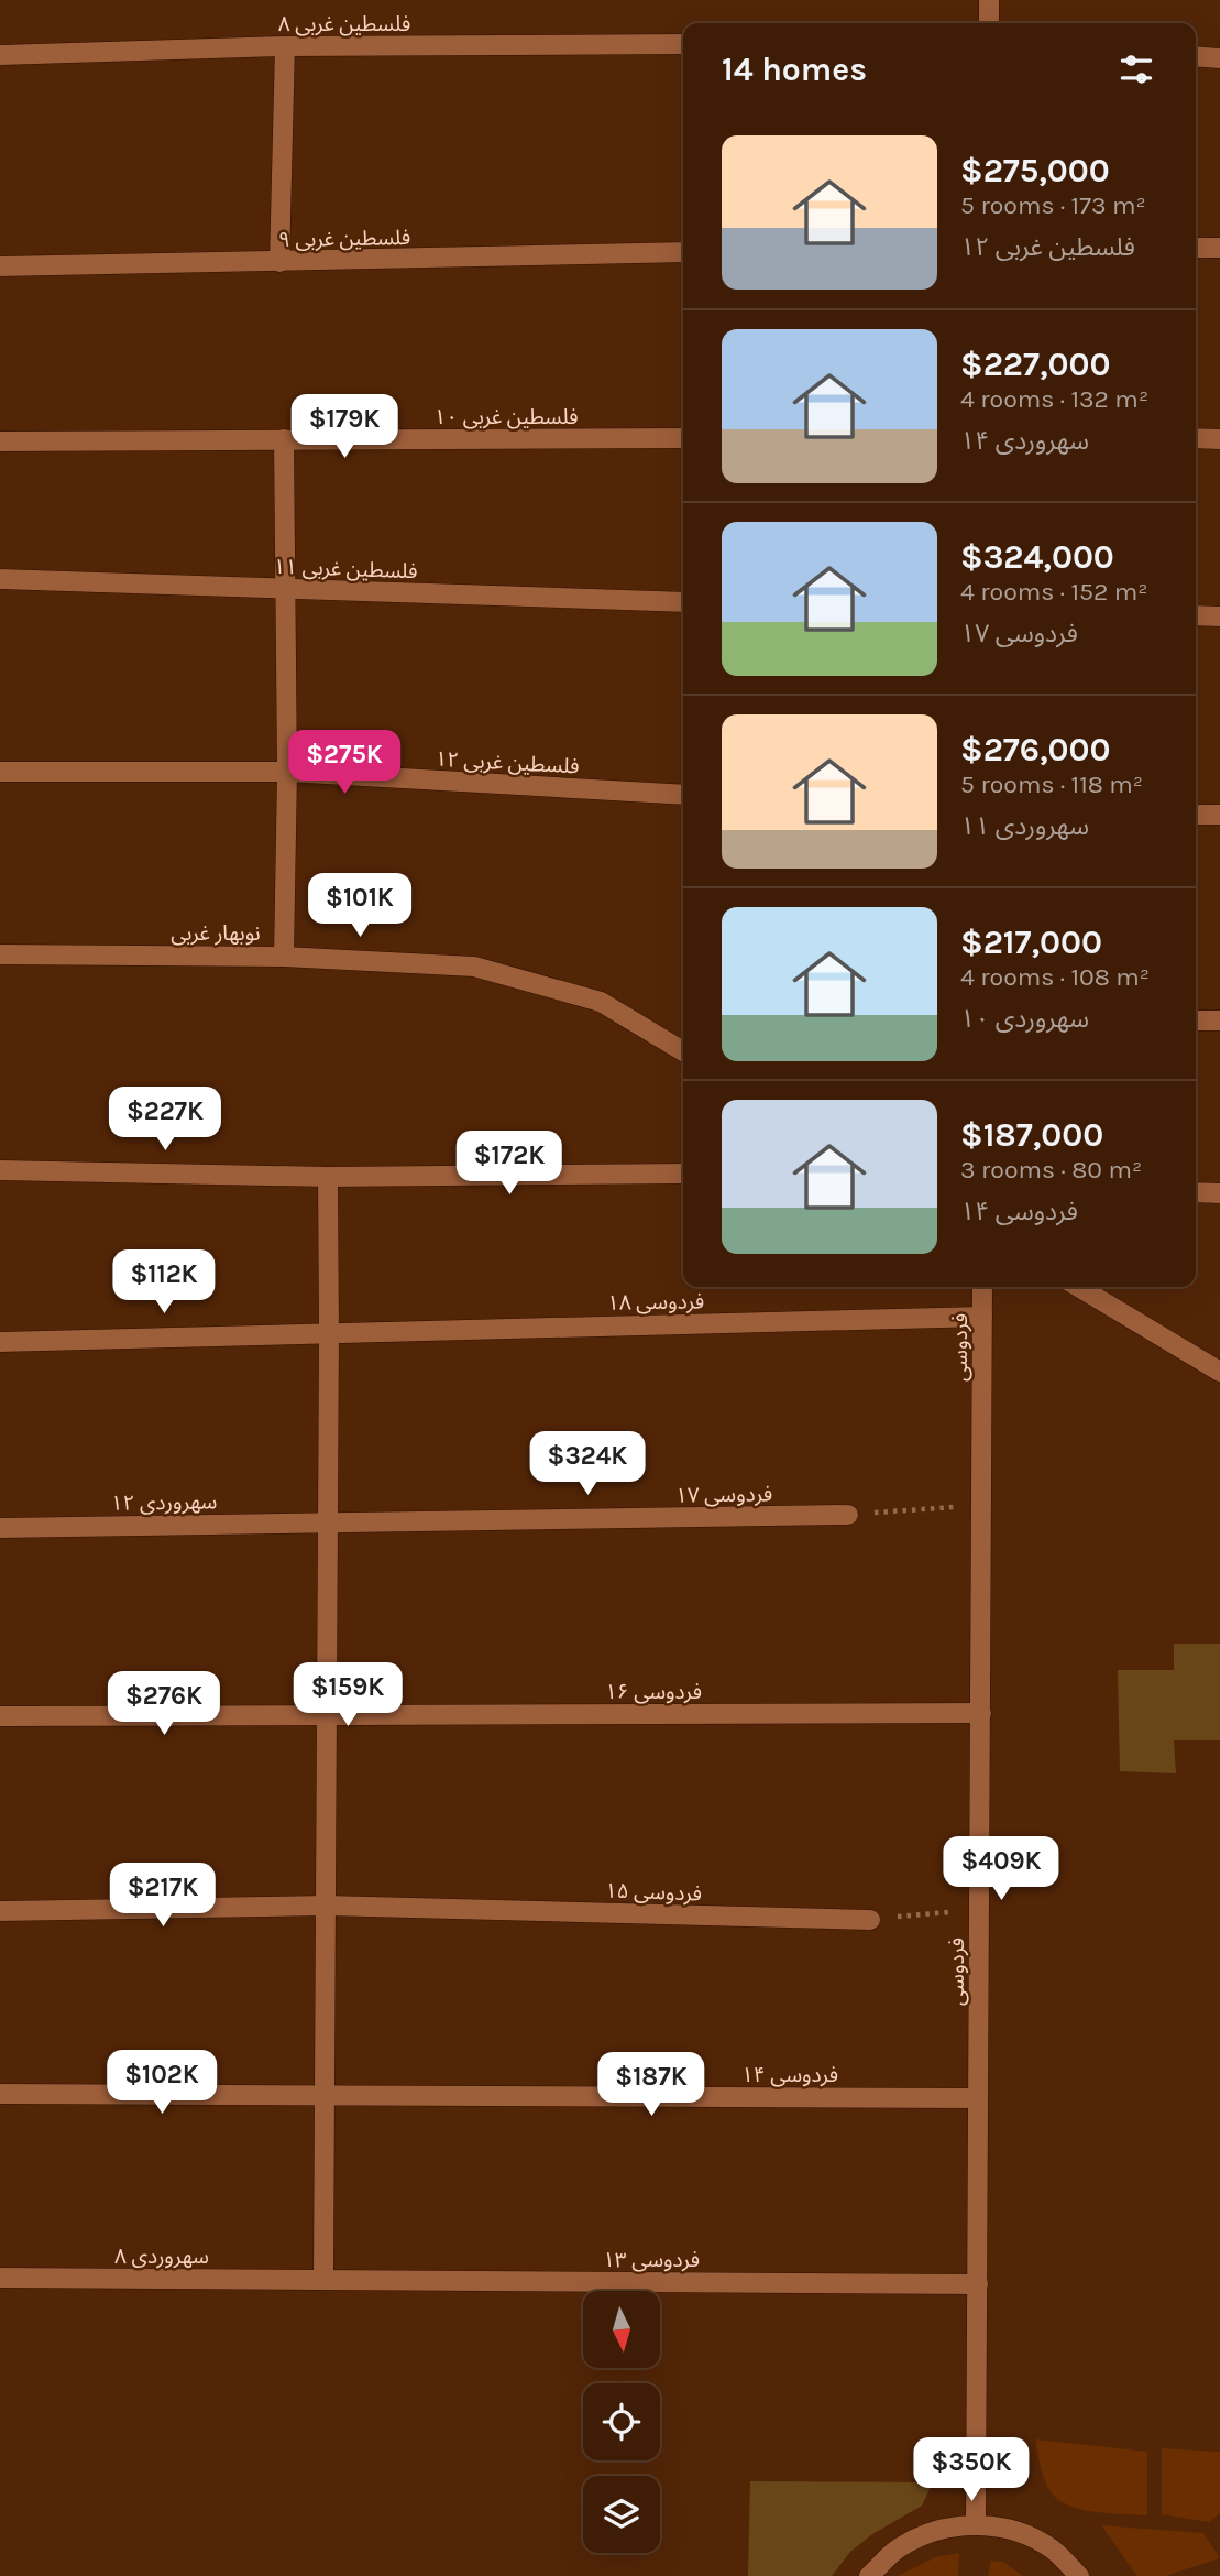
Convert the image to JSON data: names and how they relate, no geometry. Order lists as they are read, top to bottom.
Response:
{
  "streets": {
    "street": [
      "فلسطین غربی ۸",
      "فلسطین غربی ۹",
      "فلسطین غربی ۱۰",
      "فلسطین غربی ۱۱",
      "فلسطین غربی ۱۲",
      "نوبهار غربی",
      "فردوسی ۱۸",
      "فردوسی",
      "فردوسی ۱۷",
      "سهروردی ۱۲",
      "فردوسی ۱۶",
      "فردوسی ۱۵",
      "فردوسی ۱۴",
      "سهروردی ۸",
      "فردوسی ۱۳"
    ]
  },
  "crossings": [
    ["فردوسی ۱۸", "فردوسی"],
    ["فردوسی", "فردوسی ۱۶"],
    ["فردوسی", "فردوسی ۱۴"],
    ["فردوسی", "فردوسی ۱۳"],
    ["فردوسی ۱۷", "سهروردی ۱۲"],
    ["سهروردی ۸", "فردوسی ۱۳"]
  ],
  "north": "bottom",
  "page": {
    "heading": "14 homes",
    "list": [
      {
        "name": "$275,000",
        "note": "5 rooms · 173 m² · فلسطین غربی ۱۲"
      },
      {
        "name": "$227,000",
        "note": "4 rooms · 132 m² · سهروردی ۱۴"
      },
      {
        "name": "$324,000",
        "note": "4 rooms · 152 m² · فردوسی ۱۷"
      },
      {
        "name": "$276,000",
        "note": "5 rooms · 118 m² · سهروردی ۱۱"
      },
      {
        "name": "$217,000",
        "note": "4 rooms · 108 m² · سهروردی ۱۰"
      },
      {
        "name": "$187,000",
        "note": "3 rooms · 80 m² · فردوسی ۱۴"
      }
    ],
    "price": [
      "$179K",
      "$275K",
      "$101K",
      "$227K",
      "$172K",
      "$112K",
      "$324K",
      "$159K",
      "$276K",
      "$409K",
      "$217K",
      "$102K",
      "$187K",
      "$350K"
    ]
  }
}
